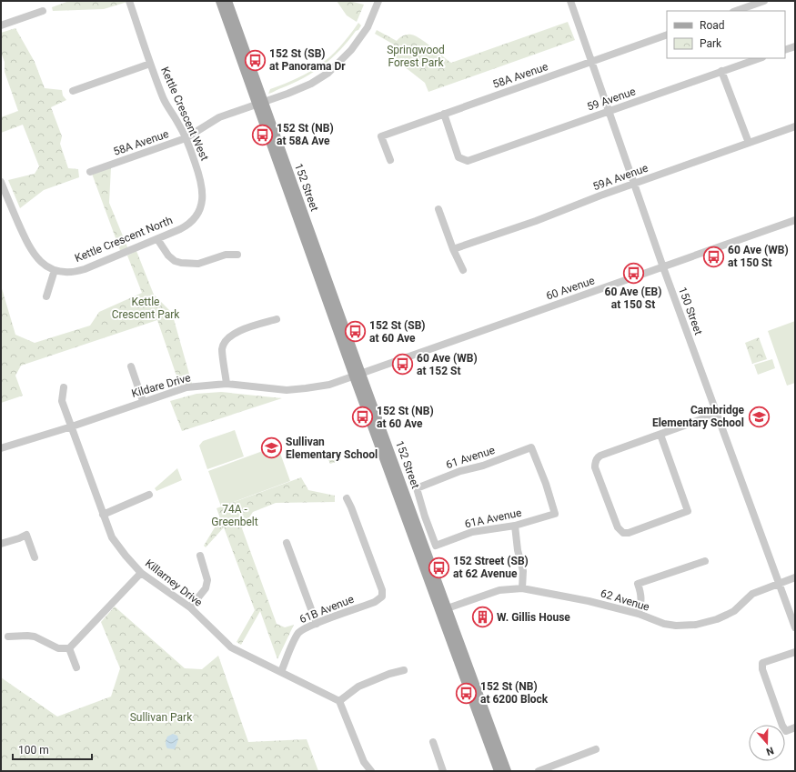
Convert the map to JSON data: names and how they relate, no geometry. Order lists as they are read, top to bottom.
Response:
{
  "streets": {
    "main road": ["152 Street"],
    "street": [
      "58A Avenue",
      "59 Avenue",
      "Kettle Crescent West",
      "59A Avenue",
      "Kettle Crescent North",
      "60 Avenue",
      "150 Street",
      "Kildare Drive",
      "61 Avenue",
      "61A Avenue",
      "Killarney Drive",
      "62 Avenue",
      "61B Avenue"
    ]
  },
  "crossings": [
    ["58A Avenue", "59 Avenue"],
    ["58A Avenue", "Kettle Crescent West"],
    ["58A Avenue", "152 Street"],
    ["58A Avenue", "150 Street"],
    ["59 Avenue", "150 Street"],
    ["Kettle Crescent West", "Kettle Crescent North"],
    ["59A Avenue", "150 Street"],
    ["152 Street", "60 Avenue"],
    ["152 Street", "Kildare Drive"],
    ["152 Street", "62 Avenue"],
    ["60 Avenue", "150 Street"],
    ["60 Avenue", "Kildare Drive"],
    ["150 Street", "62 Avenue"],
    ["Kildare Drive", "Killarney Drive"],
    ["61 Avenue", "61A Avenue"],
    ["Killarney Drive", "61B Avenue"]
  ],
  "parks": [
    "Springwood Forest Park",
    "Kettle Crescent Park",
    "74A - Greenbelt",
    "Sullivan Park"
  ],
  "places": {
    "bus stop": [
      "152 St (SB) at Panorama Dr",
      "152 St (NB) at 58A Ave",
      "60 Ave (WB) at 150 St",
      "60 Ave (EB) at 150 St",
      "152 St (SB) at 60 Ave",
      "60 Ave (WB) at 152 St",
      "152 St (NB) at 60 Ave",
      "152 Street (SB) at 62 Avenue",
      "152 St (NB) at 6200 Block"
    ],
    "school or university": ["Cambridge Elementary School", "Sullivan Elementary School"],
    "building": ["W. Gillis House"]
  },
  "legend": ["Road", "Park"],
  "scale_bar": "100 m",
  "north": "bottom"
}
